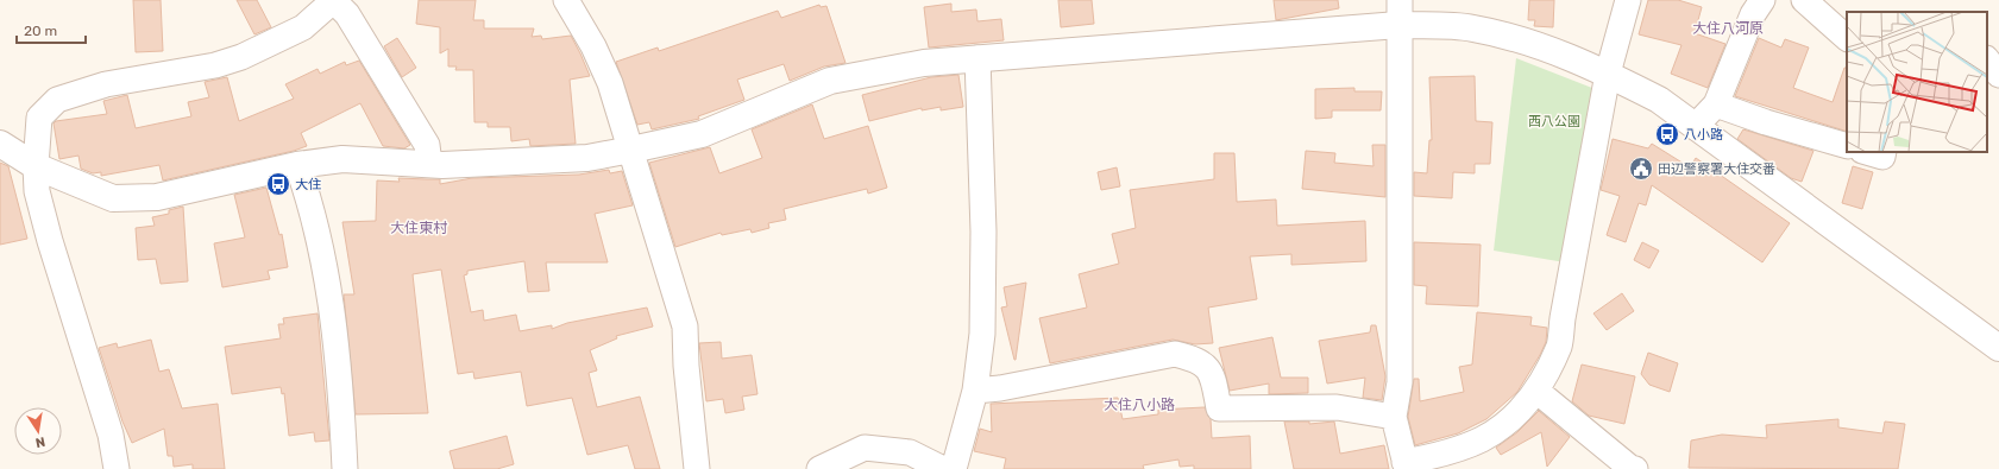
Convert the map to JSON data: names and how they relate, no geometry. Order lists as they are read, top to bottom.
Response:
{
  "districts": ["大住八河原", "大住東村", "大住八小路"],
  "parks": ["西八公園"],
  "places": {
    "bus stop": ["八小路", "大住"],
    "public building": ["田辺警察署大住交番"]
  },
  "scale_bar": "20 m",
  "north": "bottom"
}
